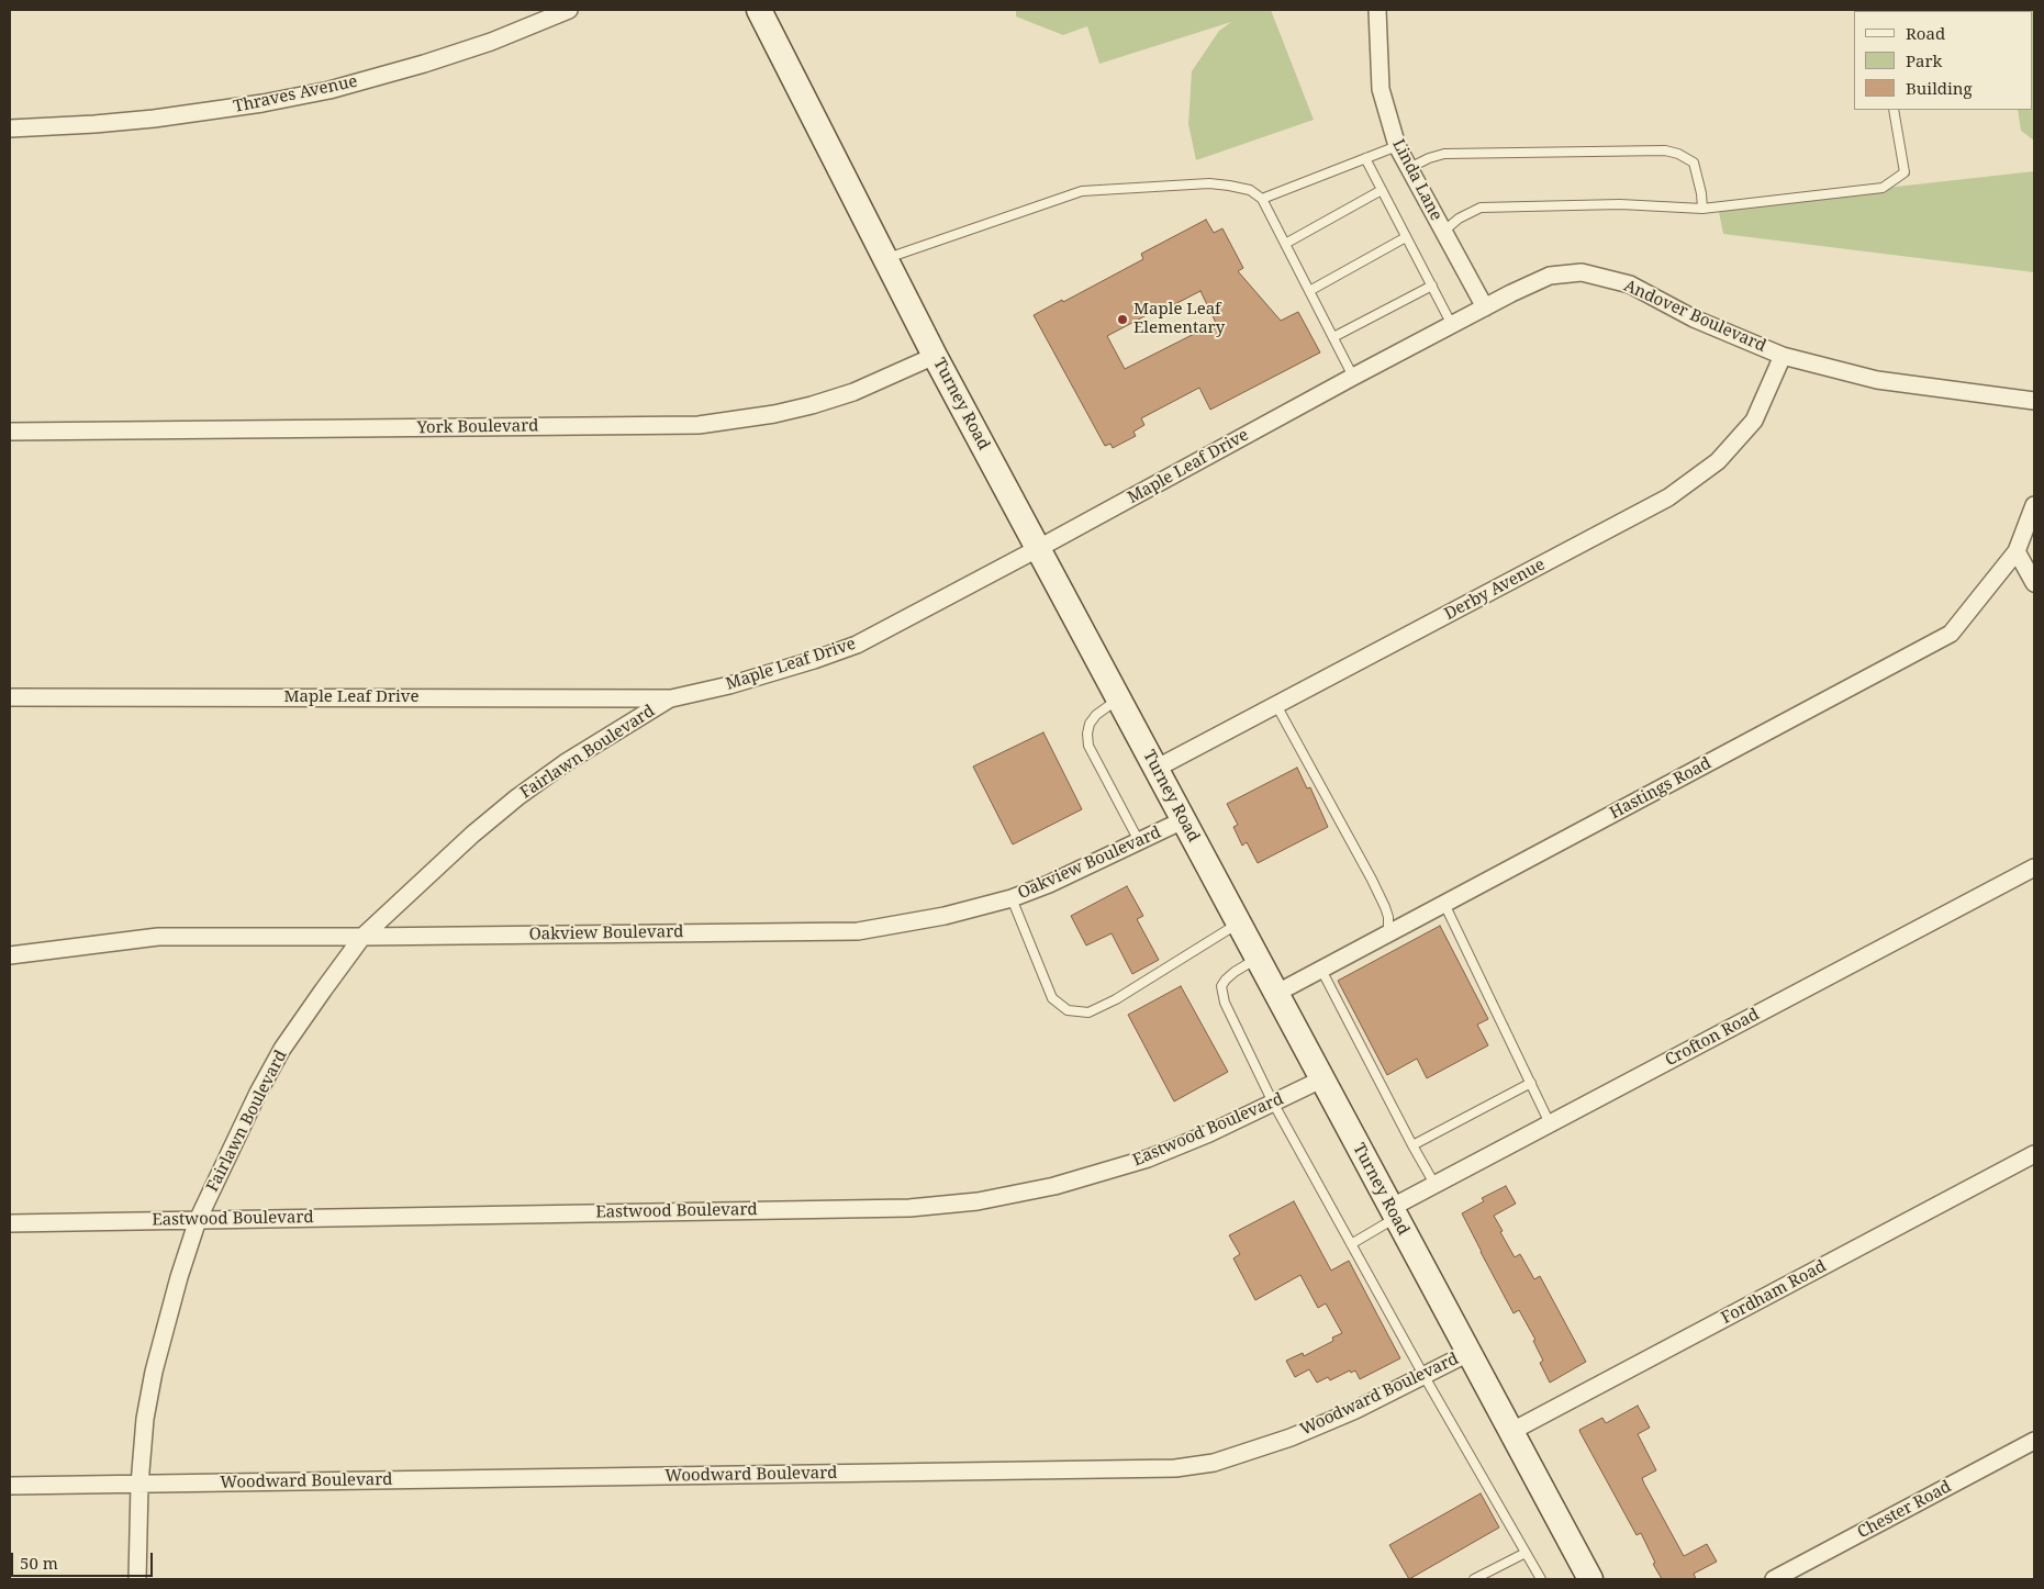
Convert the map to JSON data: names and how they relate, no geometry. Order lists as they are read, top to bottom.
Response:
{
  "streets": {
    "main road": ["Turney Road"],
    "street": [
      "Thraves Avenue",
      "Linda Lane",
      "Andover Boulevard",
      "York Boulevard",
      "Maple Leaf Drive",
      "Derby Avenue",
      "Fairlawn Boulevard",
      "Hastings Road",
      "Oakview Boulevard",
      "Crofton Road",
      "Eastwood Boulevard",
      "Fordham Road",
      "Woodward Boulevard",
      "Chester Road"
    ]
  },
  "crossings": [
    ["Linda Lane", "Maple Leaf Drive"],
    ["Andover Boulevard", "Maple Leaf Drive"],
    ["Andover Boulevard", "Derby Avenue"],
    ["Turney Road", "York Boulevard"],
    ["Turney Road", "Maple Leaf Drive"],
    ["Turney Road", "Derby Avenue"],
    ["Turney Road", "Hastings Road"],
    ["Turney Road", "Oakview Boulevard"],
    ["Turney Road", "Crofton Road"],
    ["Turney Road", "Eastwood Boulevard"],
    ["Turney Road", "Fordham Road"],
    ["Turney Road", "Woodward Boulevard"],
    ["Maple Leaf Drive", "Fairlawn Boulevard"],
    ["Fairlawn Boulevard", "Oakview Boulevard"],
    ["Fairlawn Boulevard", "Eastwood Boulevard"],
    ["Fairlawn Boulevard", "Woodward Boulevard"]
  ],
  "places": ["Maple Leaf Elementary"],
  "legend": ["Road", "Park", "Building"],
  "scale_bar": "50 m"
}
